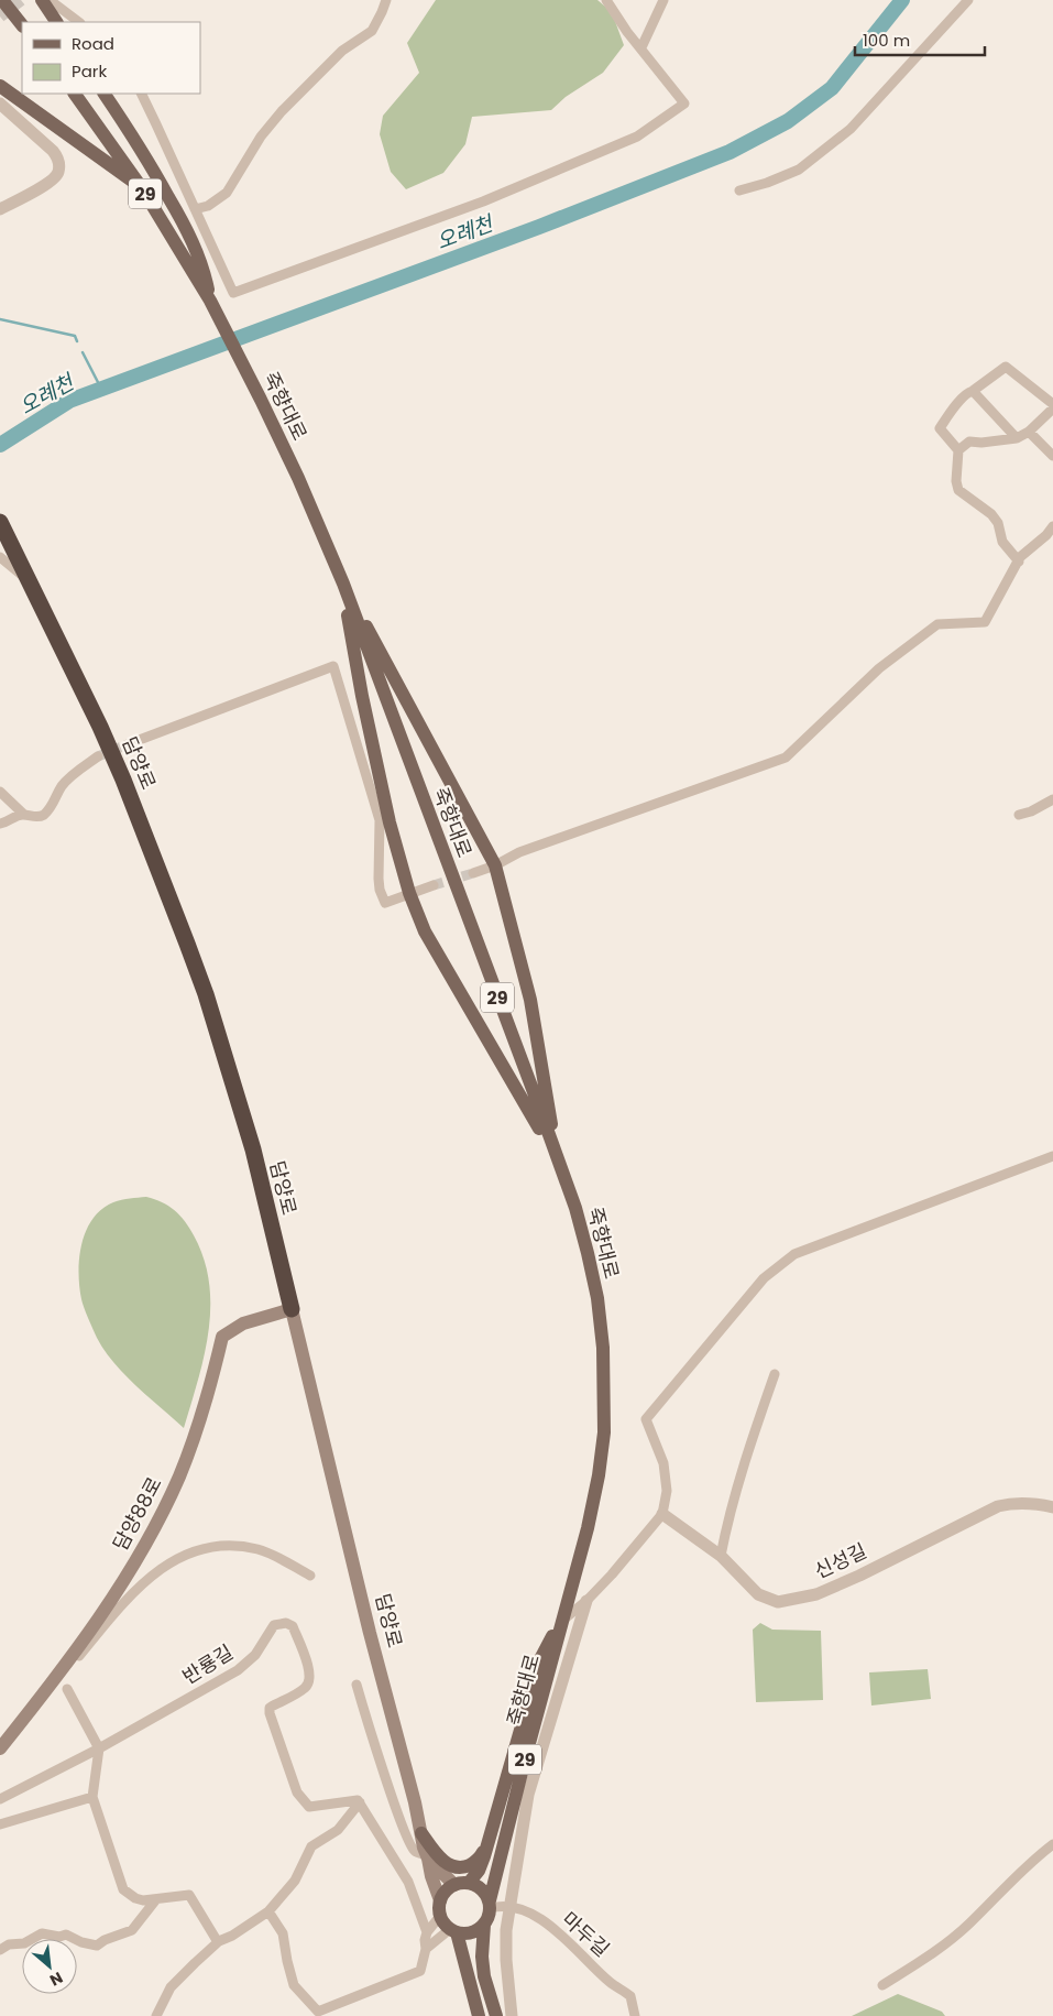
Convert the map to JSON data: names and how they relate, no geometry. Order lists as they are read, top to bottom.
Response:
{
  "streets": {
    "highway": ["담양로"],
    "main road": ["29", "죽향대로", "담양88로"],
    "street": ["신성길", "반룡길", "마두길"]
  },
  "crossings": [
    ["죽향대로", "담양로"],
    ["죽향대로", "마두길"],
    ["담양로", "담양88로"],
    ["담양로", "마두길"]
  ],
  "water": ["오례천"],
  "legend": ["Road", "Park"],
  "scale_bar": "100 m",
  "north": "bottom right"
}
